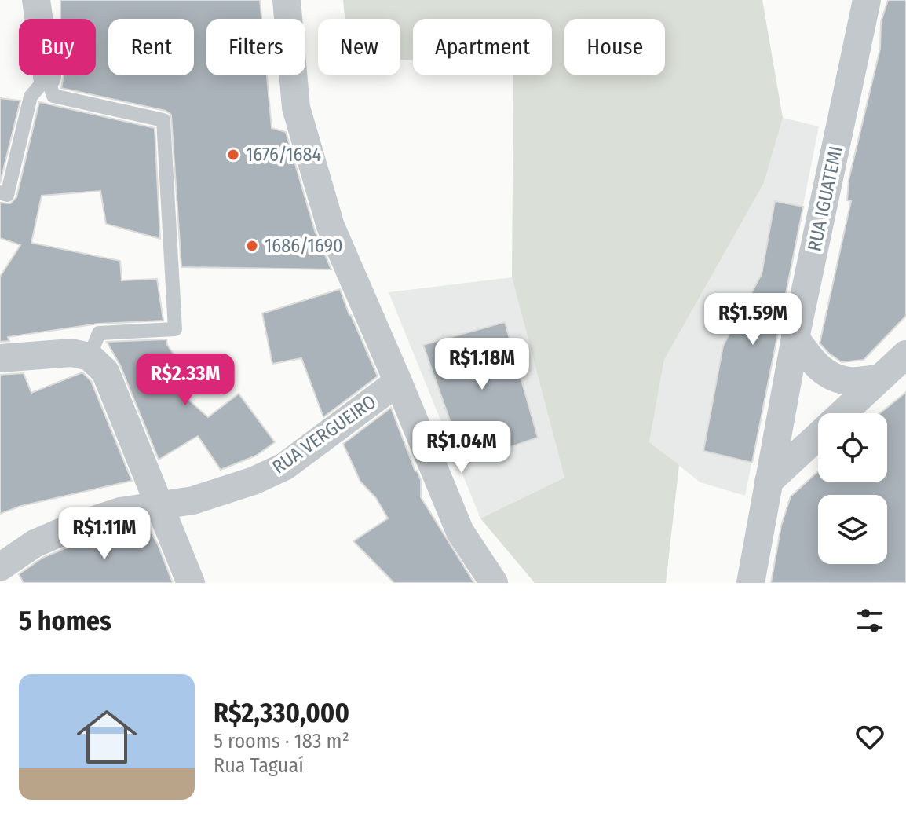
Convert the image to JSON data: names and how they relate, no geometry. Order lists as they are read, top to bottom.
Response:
{
  "streets": {
    "street": ["RUA IGUATEMI", "RUA VERGUEIRO"]
  },
  "places": ["1676/1684", "1686/1690"],
  "page": {
    "chip": [
      "Buy",
      "Rent",
      "Filters",
      "New",
      "Apartment",
      "House"
    ],
    "price": [
      "R$1.59M",
      "R$1.18M",
      "R$2.33M",
      "R$1.04M",
      "R$1.11M"
    ],
    "heading": "5 homes",
    "list": [
      {
        "name": "R$2,330,000",
        "note": "5 rooms · 183 m² · Rua Taguaí"
      }
    ]
  }
}
